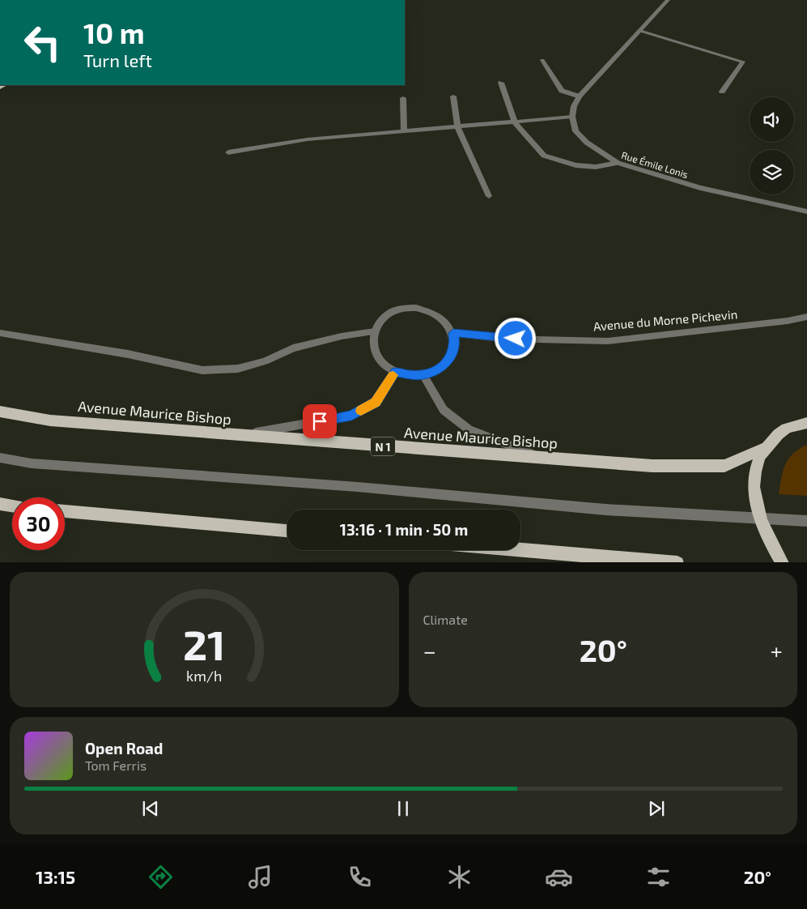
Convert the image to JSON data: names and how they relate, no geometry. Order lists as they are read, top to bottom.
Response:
{
  "streets": {
    "main road": ["Avenue Maurice Bishop", "N 1"],
    "street": ["Rue Émile Lonis", "Avenue du Morne Pichevin"]
  },
  "page": {
    "turn": ["10 m", "Turn left"],
    "limit": "30",
    "trip": "13:16 · 1 min · 50 m",
    "tile": "Climate",
    "heat": ["−", "20°", "+"],
    "song": ["Open Road", "Tom Ferris"],
    "tabs": ["13:15", "20°"],
    "gauge": ["21", "km/h"]
  }
}
